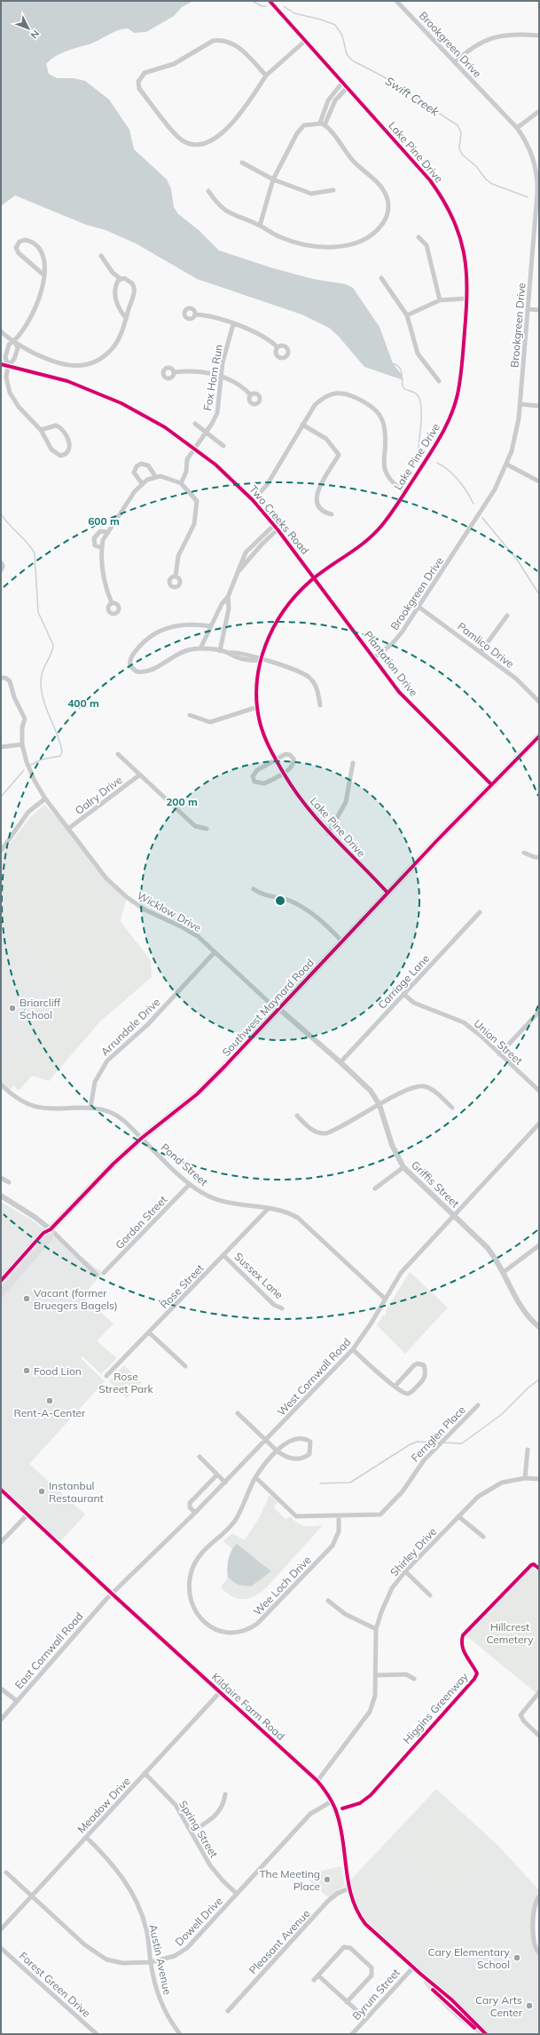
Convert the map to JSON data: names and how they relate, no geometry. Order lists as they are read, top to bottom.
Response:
{
  "streets": {
    "main road": ["Southwest Maynard Road", "Kildaire Farm Road"],
    "street": [
      "Brookgreen Drive",
      "Lake Pine Drive",
      "Fox Horn Run",
      "Two Creeks Road",
      "Pamlico Drive",
      "Plantation Drive",
      "Oalry Drive",
      "Wicklow Drive",
      "Carriage Lane",
      "Arrundale Drive",
      "Union Street",
      "Pond Street",
      "Griffis Street",
      "Gordon Street",
      "Sussex Lane",
      "Rose Street",
      "West Cornwall Road",
      "Fernglen Place",
      "Shirley Drive",
      "Wee Loch Drive",
      "East Cornwall Road",
      "Meadow Drive",
      "Spring Street",
      "Dowell Drive",
      "Pleasant Avenue",
      "Austin Avenue",
      "Forest Green Drive",
      "Byrum Street"
    ],
    "cycle path": ["Higgins Greenway"]
  },
  "crossings": [
    ["Brookgreen Drive", "Pamlico Drive"],
    ["Brookgreen Drive", "Plantation Drive"],
    ["Lake Pine Drive", "Two Creeks Road"],
    ["Lake Pine Drive", "Plantation Drive"],
    ["Lake Pine Drive", "Southwest Maynard Road"],
    ["Fox Horn Run", "Two Creeks Road"],
    ["Two Creeks Road", "Plantation Drive"],
    ["Plantation Drive", "Southwest Maynard Road"],
    ["Oalry Drive", "Wicklow Drive"],
    ["Wicklow Drive", "Southwest Maynard Road"],
    ["Wicklow Drive", "Arrundale Drive"],
    ["Wicklow Drive", "Griffis Street"],
    ["Carriage Lane", "Union Street"],
    ["Carriage Lane", "Griffis Street"],
    ["Southwest Maynard Road", "Pond Street"],
    ["Southwest Maynard Road", "Griffis Street"],
    ["Arrundale Drive", "Pond Street"],
    ["Pond Street", "Gordon Street"],
    ["Pond Street", "Rose Street"],
    ["Pond Street", "West Cornwall Road"],
    ["Griffis Street", "West Cornwall Road"],
    ["Sussex Lane", "Rose Street"],
    ["West Cornwall Road", "East Cornwall Road"],
    ["West Cornwall Road", "Kildaire Farm Road"],
    ["Fernglen Place", "Wee Loch Drive"],
    ["Shirley Drive", "Kildaire Farm Road"],
    ["East Cornwall Road", "Kildaire Farm Road"],
    ["Kildaire Farm Road", "Meadow Drive"],
    ["Kildaire Farm Road", "Dowell Drive"],
    ["Kildaire Farm Road", "Pleasant Avenue"],
    ["Kildaire Farm Road", "Byrum Street"],
    ["Meadow Drive", "Spring Street"],
    ["Meadow Drive", "Dowell Drive"],
    ["Meadow Drive", "Austin Avenue"],
    ["Spring Street", "Dowell Drive"],
    ["Dowell Drive", "Austin Avenue"]
  ],
  "water": ["Swift Creek"],
  "parks": ["Rose Street Park", "Hillcrest Cemetery"],
  "places": [
    "Briarcliff School",
    "Vacant (former Bruegers Bagels)",
    "Food Lion",
    "Rent-A-Center",
    "Instanbul Restaurant",
    "The Meeting Place",
    "Cary Elementary School",
    "Cary Arts Center"
  ],
  "north": "bottom right",
  "rings": ["600 m", "400 m", "200 m"]
}
